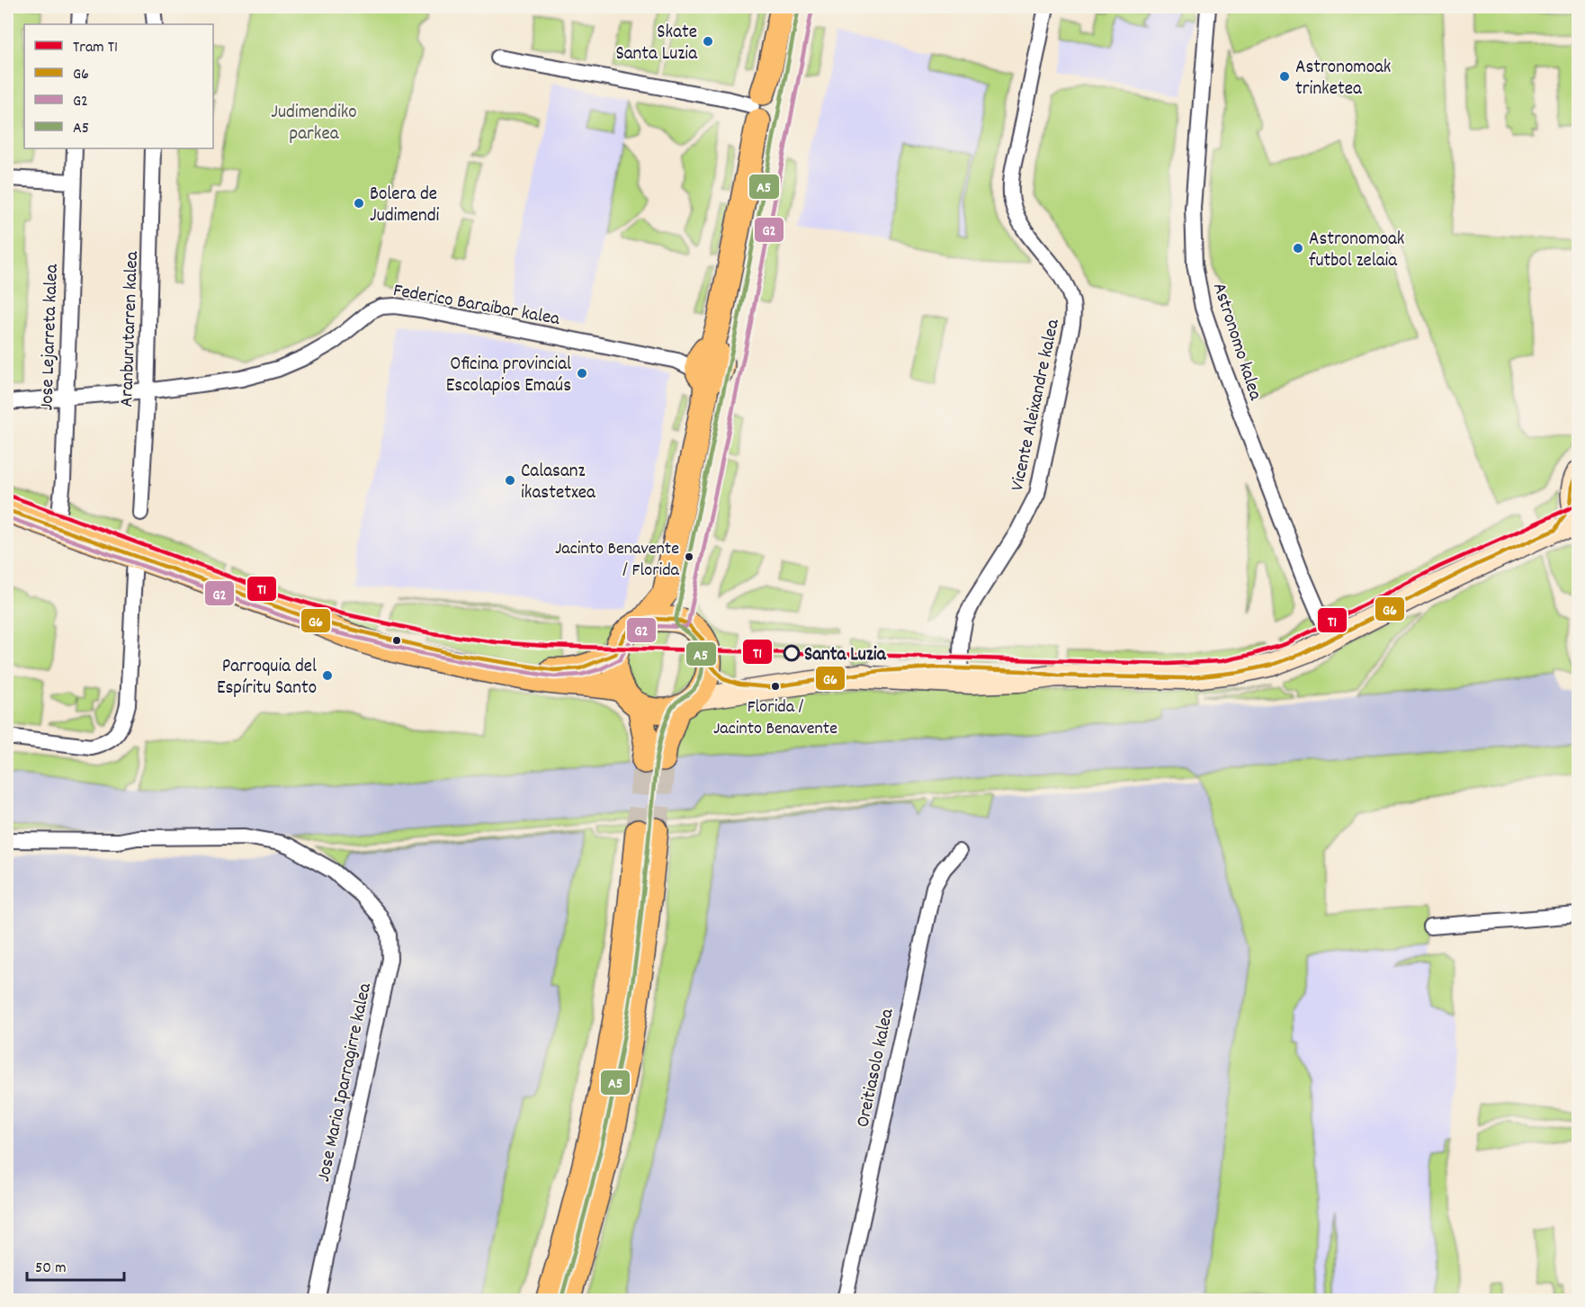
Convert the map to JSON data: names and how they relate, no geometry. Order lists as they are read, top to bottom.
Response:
{
  "streets": {
    "street": [
      "Federico Baraibar kalea",
      "Aranburutarren kalea",
      "Jose Lejarreta kalea",
      "Astronomo kalea",
      "Vicente Aleixandre kalea",
      "Oreitiasolo kalea",
      "Jose Maria Iparragirre kalea"
    ]
  },
  "crossings": [
    ["Federico Baraibar kalea", "Aranburutarren kalea"],
    ["Federico Baraibar kalea", "Jose Lejarreta kalea"]
  ],
  "parks": ["Judimendiko parkea"],
  "places": [
    "Skate Santa Luzia",
    "Astronomoak trinketea",
    "Bolera de Judimendi",
    "Astronomoak futbol zelaia",
    "Oficina provincial Escolapios Emaús",
    "Calasanz ikastetxea",
    "Jacinto Benavente / Florida",
    "Santa Luzia",
    "Parroquia del Espíritu Santo",
    "Florida / Jacinto Benavente"
  ],
  "lines": [
    "transit line A5",
    "transit line G2",
    "transit line G6",
    "tram line T1"
  ],
  "legend": [
    "Tram T1",
    "G6",
    "G2",
    "A5"
  ],
  "scale_bar": "50 m"
}
